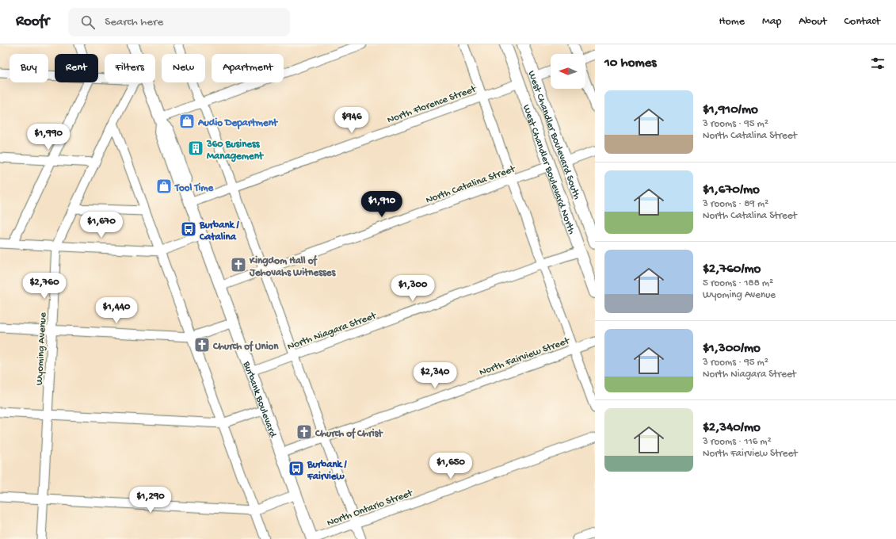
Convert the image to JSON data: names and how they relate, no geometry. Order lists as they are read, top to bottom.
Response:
{
  "streets": {
    "main road": ["West Chandler Boulevard South", "West Chandler Boulevard North", "Burbank Boulevard"],
    "street": [
      "North Florence Street",
      "North Catalina Street",
      "North Niagara Street",
      "Wyoming Avenue",
      "North Fairview Street",
      "North Ontario Street"
    ]
  },
  "crossings": [
    ["North Florence Street", "West Chandler Boulevard North"],
    ["North Florence Street", "Burbank Boulevard"],
    ["West Chandler Boulevard North", "North Catalina Street"],
    ["West Chandler Boulevard North", "North Niagara Street"],
    ["North Catalina Street", "Burbank Boulevard"],
    ["North Niagara Street", "Burbank Boulevard"],
    ["North Fairview Street", "Burbank Boulevard"],
    ["Burbank Boulevard", "North Ontario Street"]
  ],
  "places": {
    "shop": ["Audio Department", "Tool Time"],
    "building": ["360 Business Management"],
    "bus stop": ["Burbank / Catalina", "Burbank / Fairview"],
    "church": ["Kingdom Hall of Jehovahs Witnesses", "Church of Union", "Church of Christ"]
  },
  "north": "left",
  "page": {
    "header": "Roofr",
    "search": "Search here",
    "nav": [
      "Home",
      "Map",
      "About",
      "Contact"
    ],
    "heading": "10 homes",
    "chip": [
      "Buy",
      "Rent",
      "Filters",
      "New",
      "Apartment"
    ],
    "list": [
      {
        "name": "$1,910/mo",
        "note": "3 rooms · 95 m² · North Catalina Street"
      },
      {
        "name": "$1,670/mo",
        "note": "3 rooms · 89 m² · North Catalina Street"
      },
      {
        "name": "$2,760/mo",
        "note": "5 rooms · 188 m² · Wyoming Avenue"
      },
      {
        "name": "$1,300/mo",
        "note": "3 rooms · 95 m² · North Niagara Street"
      },
      {
        "name": "$2,340/mo",
        "note": "3 rooms · 116 m² · North Fairview Street"
      }
    ],
    "price": [
      "$946",
      "$1,990",
      "$1,910",
      "$1,670",
      "$2,760",
      "$1,300",
      "$1,440",
      "$2,340",
      "$1,650",
      "$1,290"
    ]
  }
}
